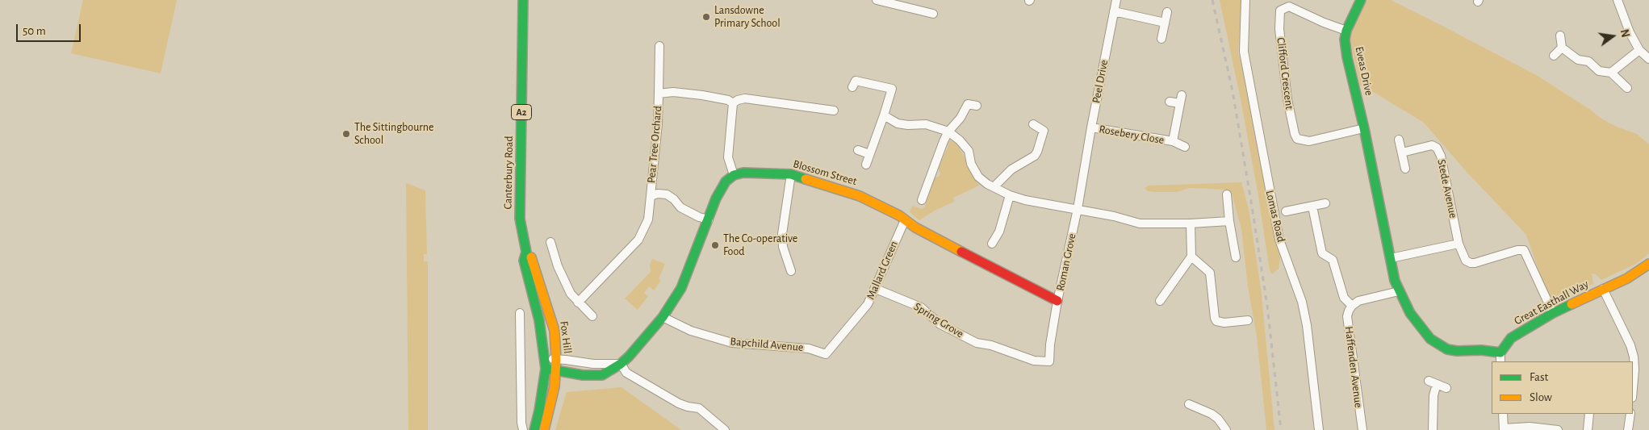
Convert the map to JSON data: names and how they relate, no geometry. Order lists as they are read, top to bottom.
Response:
{
  "streets": {
    "street": [
      "Eveas Drive",
      "Clifford Crescent",
      "Peel Drive",
      "A2",
      "Rosebery Close",
      "Pear Tree Orchard",
      "Canterbury Road",
      "Blossom Street",
      "Stede Avenue",
      "Lomas Road",
      "Roman Grove",
      "Mallard Green",
      "Great Easthall Way",
      "Spring Grove",
      "Fox Hill",
      "Bapchild Avenue",
      "Haffenden Avenue"
    ]
  },
  "crossings": [
    ["Eveas Drive", "Clifford Crescent"],
    ["Eveas Drive", "Great Easthall Way"],
    ["Peel Drive", "Rosebery Close"],
    ["Peel Drive", "Roman Grove"],
    ["Canterbury Road", "Fox Hill"],
    ["Blossom Street", "Roman Grove"],
    ["Blossom Street", "Mallard Green"],
    ["Stede Avenue", "Great Easthall Way"],
    ["Roman Grove", "Spring Grove"],
    ["Mallard Green", "Spring Grove"],
    ["Mallard Green", "Bapchild Avenue"]
  ],
  "places": ["Lansdowne Primary School", "The Sittingbourne School", "The Co-operative Food"],
  "legend": ["Fast", "Slow"],
  "scale_bar": "50 m",
  "north": "right"
}
